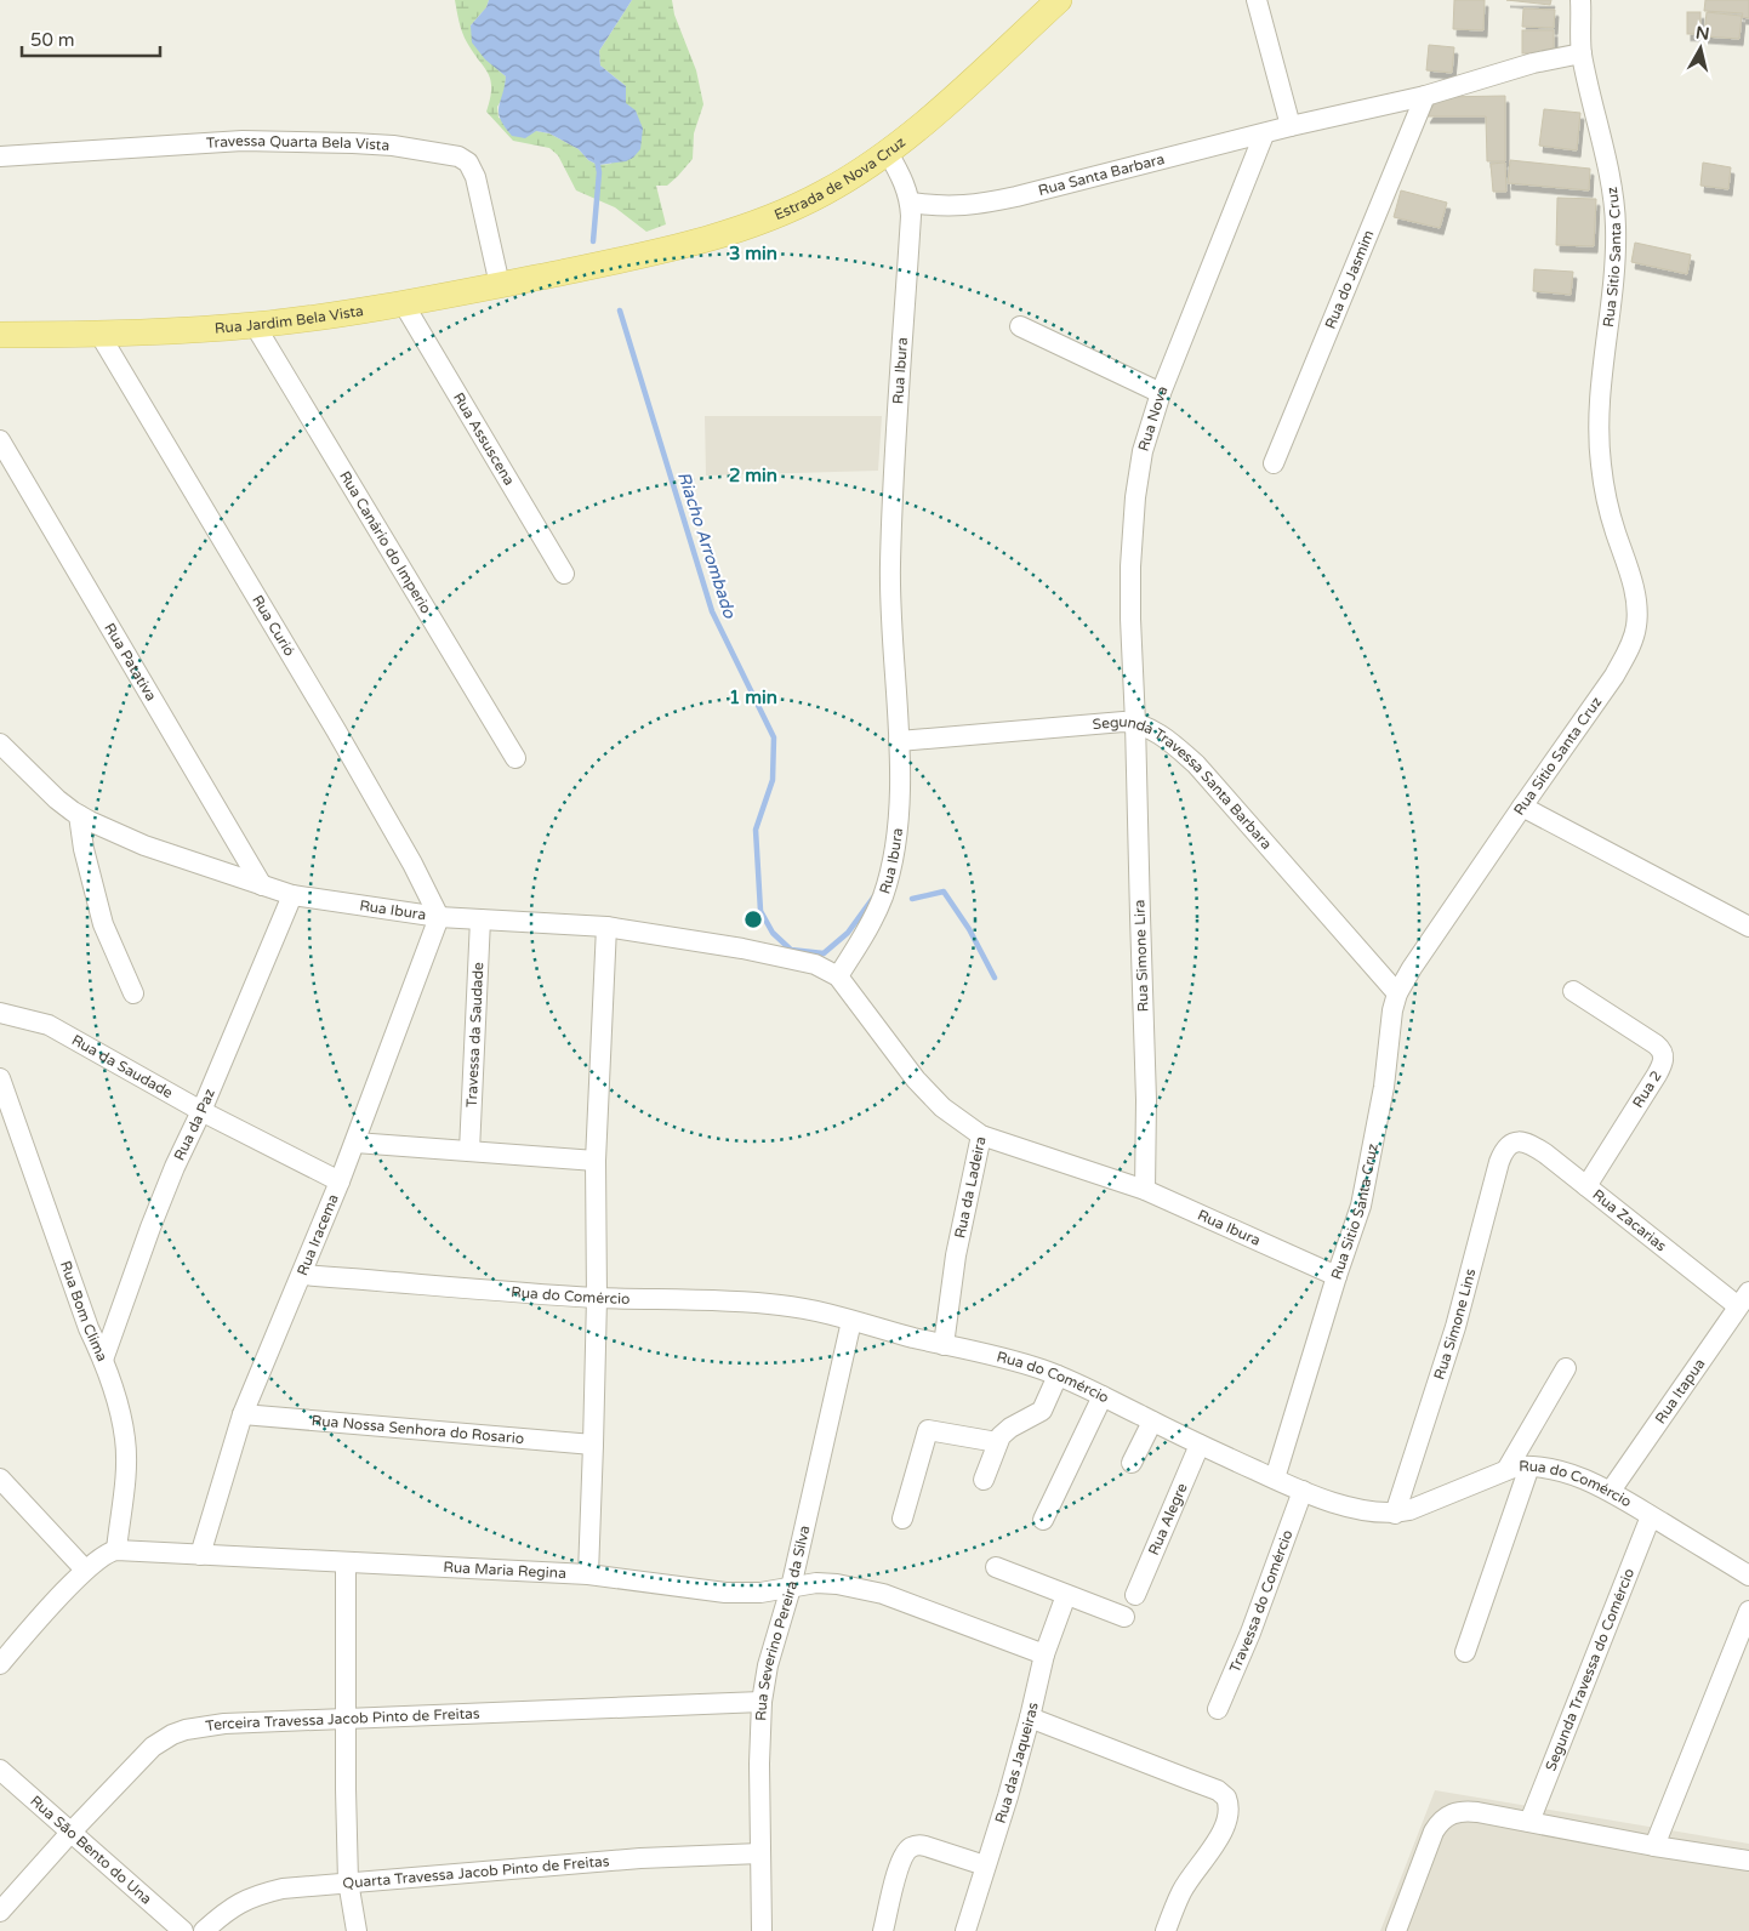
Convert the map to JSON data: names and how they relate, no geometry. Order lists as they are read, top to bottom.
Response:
{
  "streets": {
    "main road": ["Estrada de Nova Cruz", "Rua Jardim Bela Vista"],
    "street": [
      "Travessa Quarta Bela Vista",
      "Rua Santa Barbara",
      "Rua Sitio Santa Cruz",
      "Rua do Jasmim",
      "Rua Ibura",
      "Rua Nova",
      "Rua Assuscena",
      "Rua Canário do Imperio",
      "Rua Curió",
      "Rua Patativa",
      "Segunda Travessa Santa Barbara",
      "Rua Simone Lira",
      "Travessa da Saudade",
      "Rua da Saudade",
      "Rua 2",
      "Rua da Paz",
      "Rua da Ladeira",
      "Rua Zacarias",
      "Rua Iracema",
      "Rua do Comércio",
      "Rua Bom Clima",
      "Rua Simone Lins",
      "Rua Itapua",
      "Rua Nossa Senhora do Rosario",
      "Rua Alegre",
      "Rua Maria Regina",
      "Travessa do Comércio",
      "Rua Severino Pereira da Silva",
      "Segunda Travessa do Comércio",
      "Terceira Travessa Jacob Pinto de Freitas",
      "Rua das Jaqueiras",
      "Rua São Bento do Una",
      "Quarta Travessa Jacob Pinto de Freitas"
    ]
  },
  "crossings": [
    ["Travessa Quarta Bela Vista", "Rua Jardim Bela Vista"],
    ["Rua Santa Barbara", "Rua Sitio Santa Cruz"],
    ["Rua Santa Barbara", "Rua do Jasmim"],
    ["Rua Santa Barbara", "Rua Ibura"],
    ["Rua Santa Barbara", "Rua Nova"],
    ["Estrada de Nova Cruz", "Rua Jardim Bela Vista"],
    ["Estrada de Nova Cruz", "Rua Ibura"],
    ["Rua Sitio Santa Cruz", "Rua Ibura"],
    ["Rua Sitio Santa Cruz", "Segunda Travessa Santa Barbara"],
    ["Rua Sitio Santa Cruz", "Rua do Comércio"],
    ["Rua Jardim Bela Vista", "Rua Assuscena"],
    ["Rua Jardim Bela Vista", "Rua Canário do Imperio"],
    ["Rua Jardim Bela Vista", "Rua Curió"],
    ["Rua Ibura", "Rua Curió"],
    ["Rua Ibura", "Rua Patativa"],
    ["Rua Ibura", "Segunda Travessa Santa Barbara"],
    ["Rua Ibura", "Rua Simone Lira"],
    ["Rua Ibura", "Travessa da Saudade"],
    ["Rua Ibura", "Rua da Paz"],
    ["Rua Ibura", "Rua da Ladeira"],
    ["Rua Ibura", "Rua Iracema"],
    ["Rua Nova", "Segunda Travessa Santa Barbara"],
    ["Rua Nova", "Rua Simone Lira"],
    ["Rua Curió", "Rua Iracema"],
    ["Segunda Travessa Santa Barbara", "Rua Simone Lira"],
    ["Rua da Saudade", "Rua da Paz"],
    ["Rua da Saudade", "Rua Iracema"],
    ["Rua 2", "Rua Zacarias"],
    ["Rua da Paz", "Rua Bom Clima"],
    ["Rua da Ladeira", "Rua do Comércio"],
    ["Rua Zacarias", "Rua Simone Lins"],
    ["Rua Zacarias", "Rua Itapua"],
    ["Rua Iracema", "Rua do Comércio"],
    ["Rua Iracema", "Rua Nossa Senhora do Rosario"],
    ["Rua Iracema", "Rua Maria Regina"],
    ["Rua do Comércio", "Rua Simone Lins"],
    ["Rua do Comércio", "Rua Itapua"],
    ["Rua do Comércio", "Rua Alegre"],
    ["Rua do Comércio", "Travessa do Comércio"],
    ["Rua do Comércio", "Rua Severino Pereira da Silva"],
    ["Rua do Comércio", "Segunda Travessa do Comércio"],
    ["Rua Bom Clima", "Rua Maria Regina"],
    ["Rua Maria Regina", "Rua Severino Pereira da Silva"],
    ["Rua Maria Regina", "Rua das Jaqueiras"],
    ["Rua Severino Pereira da Silva", "Terceira Travessa Jacob Pinto de Freitas"],
    ["Rua Severino Pereira da Silva", "Quarta Travessa Jacob Pinto de Freitas"],
    ["Terceira Travessa Jacob Pinto de Freitas", "Rua São Bento do Una"]
  ],
  "water": ["Riacho Arrombado"],
  "scale_bar": "50 m",
  "north": "top",
  "rings": ["3 min", "2 min", "1 min"]
}
